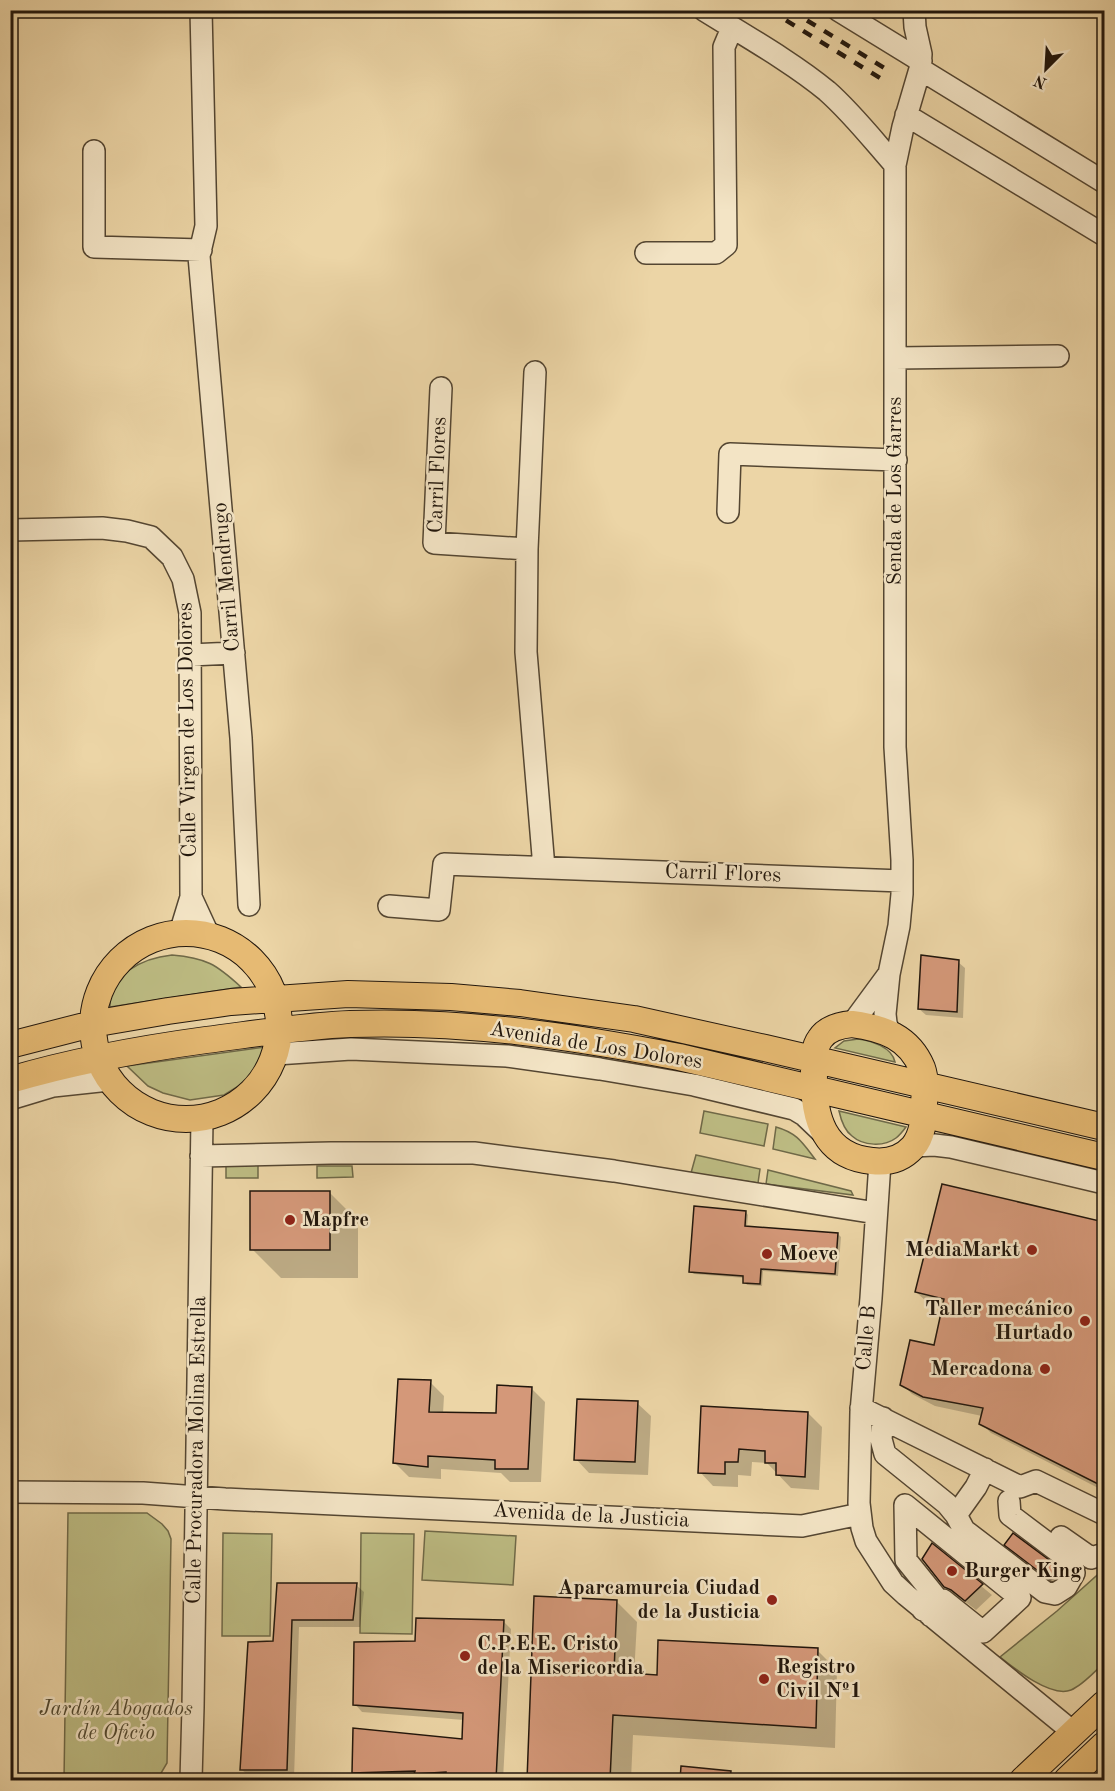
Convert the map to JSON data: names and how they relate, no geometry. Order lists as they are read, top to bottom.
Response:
{
  "streets": {
    "main road": ["Avenida de Los Dolores"],
    "street": [
      "Carril Flores",
      "Senda de Los Garres",
      "Carril Mendrugo",
      "Calle Virgen de Los Dolores",
      "Calle B",
      "Calle Procuradora Molina Estrella",
      "Avenida de la Justicia"
    ]
  },
  "crossings": [
    ["Carril Flores", "Senda de Los Garres"],
    ["Calle B", "Avenida de la Justicia"],
    ["Calle Procuradora Molina Estrella", "Avenida de la Justicia"]
  ],
  "parks": ["Jardín Abogados de Oficio"],
  "places": [
    "Mapfre",
    "MediaMarkt",
    "Moeve",
    "Taller mecánico Hurtado",
    "Mercadona",
    "Burger King",
    "Aparcamurcia Ciudad de la Justicia",
    "C.P.E.E. Cristo de la Misericordia",
    "Registro Civil Nº1"
  ],
  "north": "bottom left"
}
